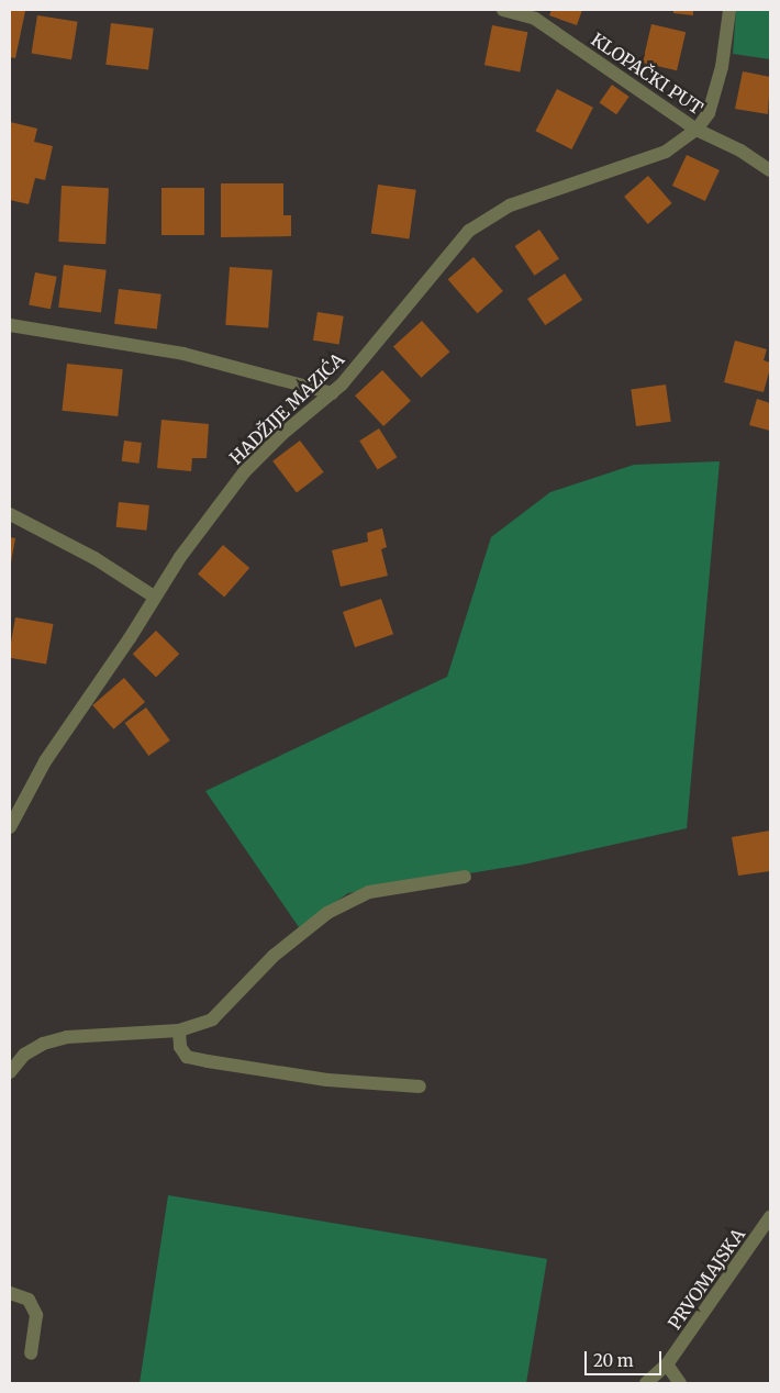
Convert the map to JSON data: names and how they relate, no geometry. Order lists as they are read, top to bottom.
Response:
{
  "streets": {
    "street": ["KLOPAČKI PUT", "HADŽIJE MAZIĆA", "PRVOMAJSKA"]
  },
  "crossings": [
    ["KLOPAČKI PUT", "HADŽIJE MAZIĆA"]
  ],
  "scale_bar": "20 m"
}
